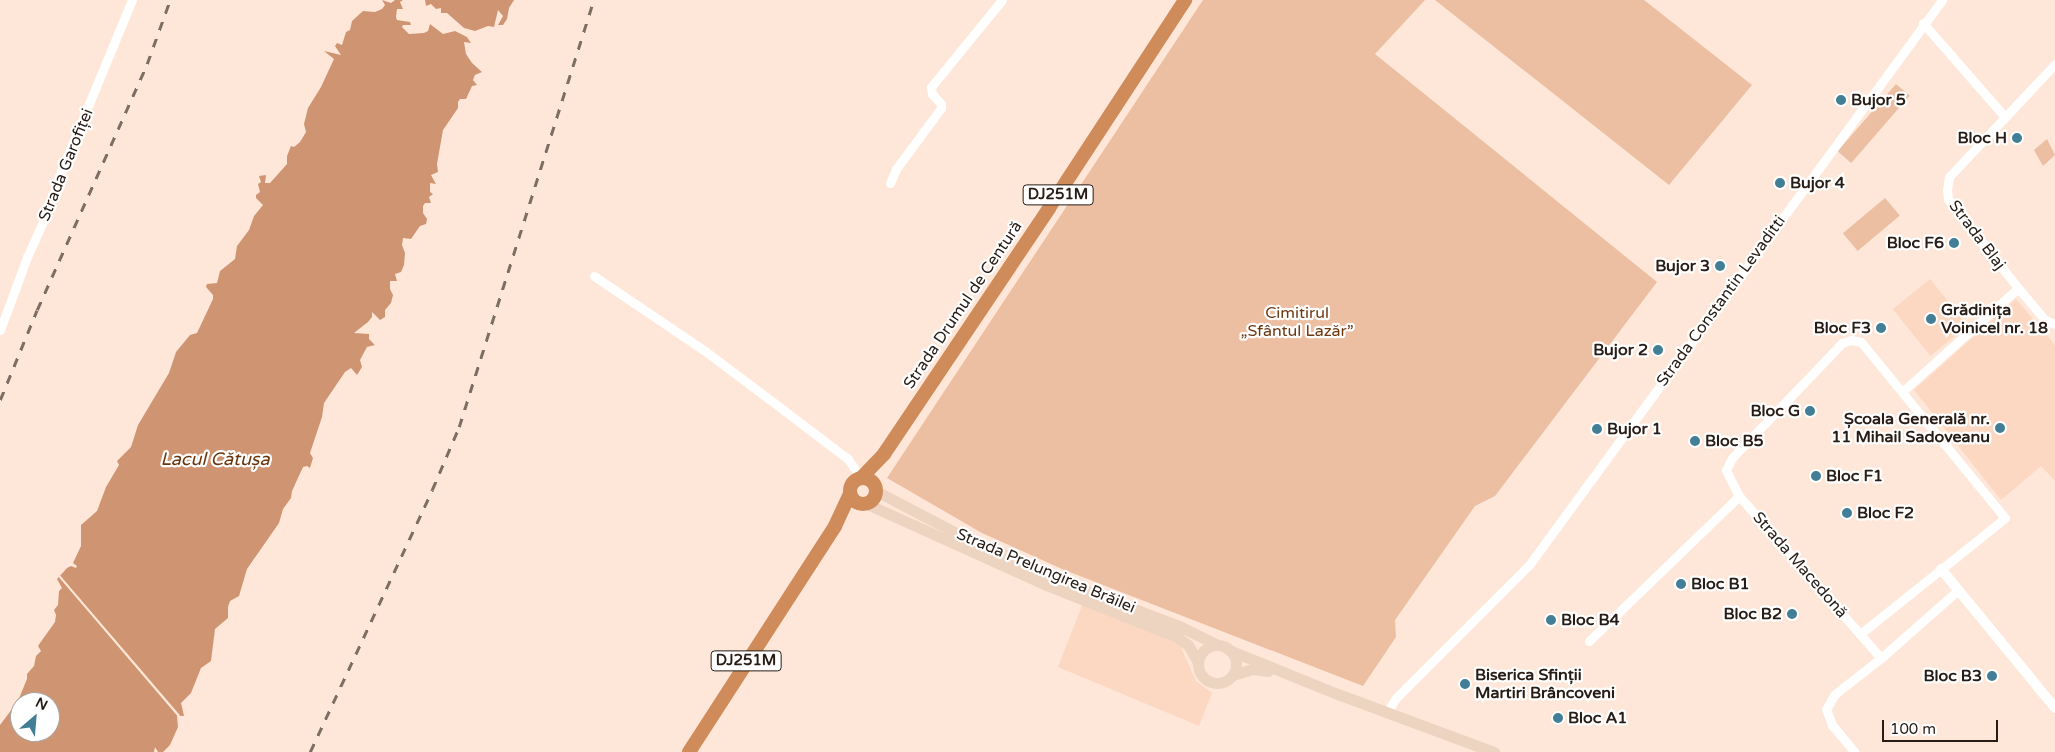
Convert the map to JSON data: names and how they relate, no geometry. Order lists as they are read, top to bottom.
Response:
{
  "streets": {
    "highway": ["DJ251M", "Strada Drumul de Centură"],
    "main road": ["Strada Prelungirea Brăilei"],
    "street": [
      "Strada Garofiței",
      "Strada Blaj",
      "Strada Constantin Levaditti",
      "Strada Macedonă"
    ]
  },
  "water": ["Lacul Cătușa"],
  "parks": ["Cimitirul „Sfântul Lazăr”"],
  "places": [
    "Bujor 5",
    "Bloc H",
    "Bujor 4",
    "Bloc F6",
    "Bujor 3",
    "Grădinița Voinicel nr. 18",
    "Bloc F3",
    "Bujor 2",
    "Bloc G",
    "Școala Generală nr. 11 Mihail Sadoveanu",
    "Bujor 1",
    "Bloc B5",
    "Bloc F1",
    "Bloc F2",
    "Bloc B1",
    "Bloc B2",
    "Bloc B4",
    "Bloc B3",
    "Biserica Sfinții Martiri Brâncoveni",
    "Bloc A1"
  ],
  "scale_bar": "100 m",
  "north": "top right"
}
